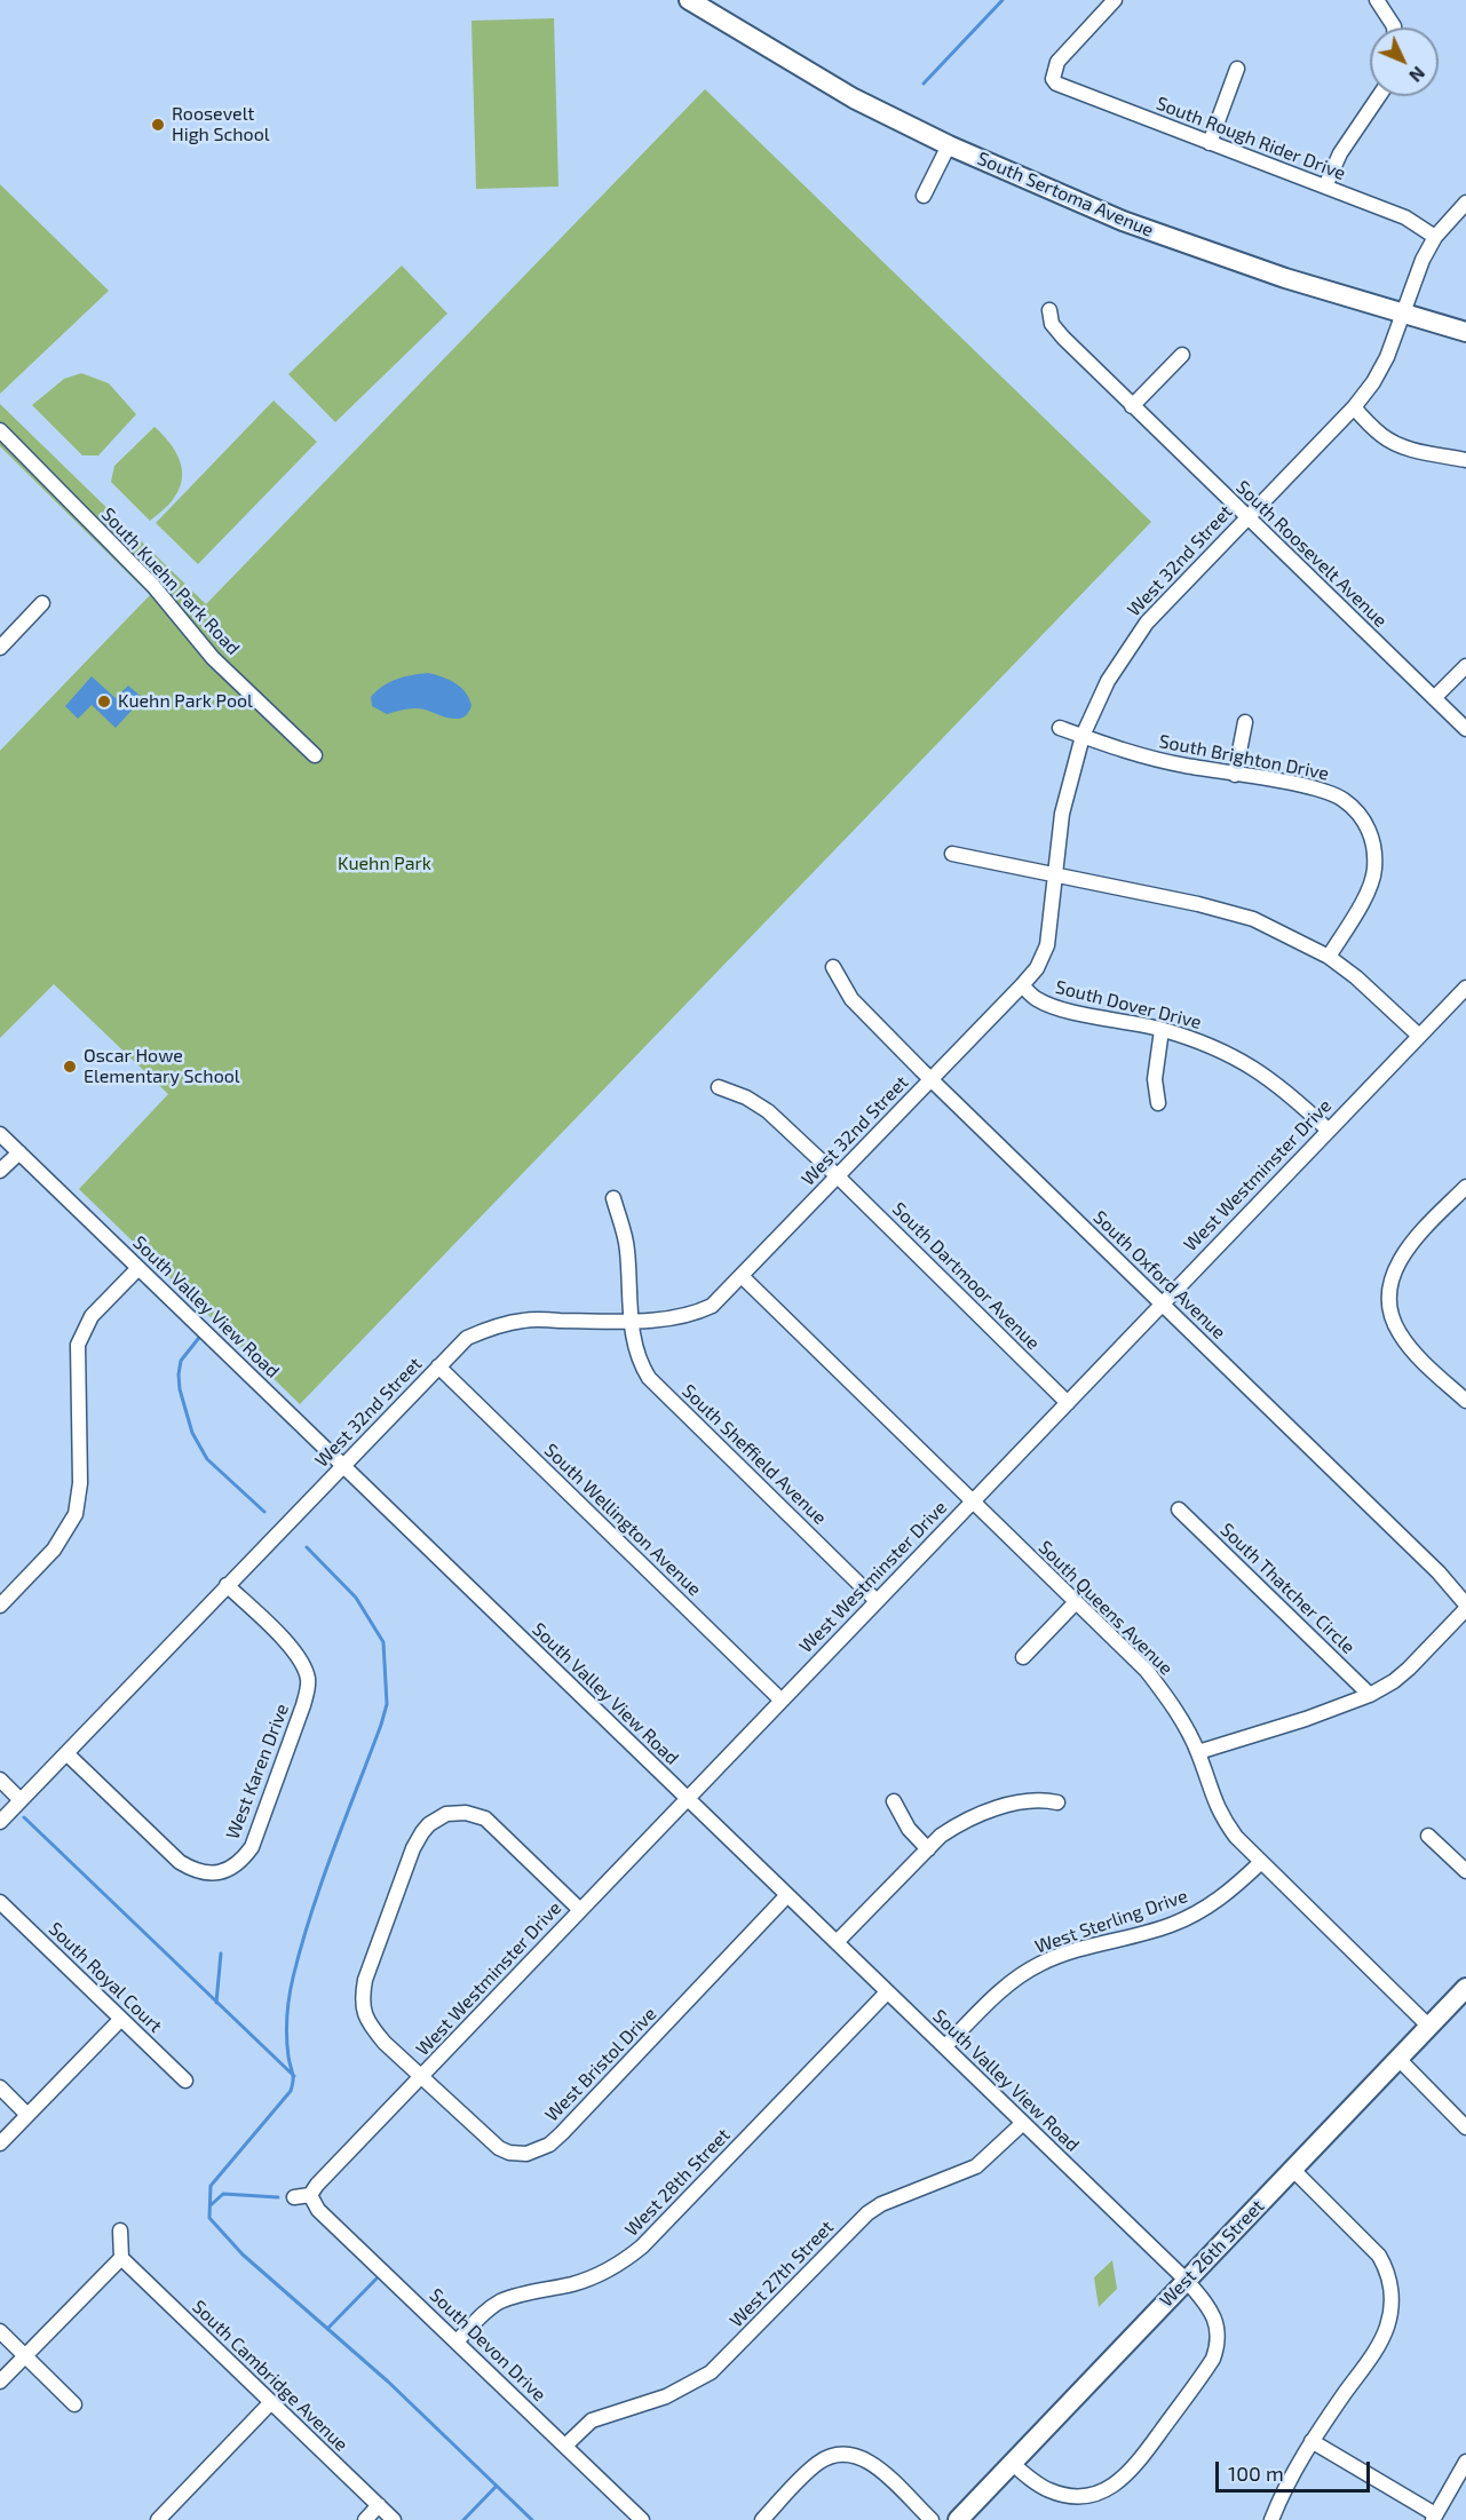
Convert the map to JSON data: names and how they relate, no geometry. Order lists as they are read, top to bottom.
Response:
{
  "streets": {
    "main road": ["South Sertoma Avenue", "West 26th Street"],
    "street": [
      "South Rough Rider Drive",
      "South Roosevelt Avenue",
      "West 32nd Street",
      "South Kuehn Park Road",
      "South Brighton Drive",
      "South Dover Drive",
      "West Westminster Drive",
      "South Oxford Avenue",
      "South Dartmoor Avenue",
      "South Valley View Road",
      "South Sheffield Avenue",
      "South Wellington Avenue",
      "South Thatcher Circle",
      "South Queens Avenue",
      "West Karen Drive",
      "West Sterling Drive",
      "South Royal Court",
      "West Bristol Drive",
      "West 28th Street",
      "West 27th Street",
      "South Devon Drive",
      "South Cambridge Avenue"
    ]
  },
  "crossings": [
    ["South Rough Rider Drive", "West 32nd Street"],
    ["South Sertoma Avenue", "West 32nd Street"],
    ["South Roosevelt Avenue", "West 32nd Street"],
    ["West 32nd Street", "South Brighton Drive"],
    ["West 32nd Street", "South Dover Drive"],
    ["West 32nd Street", "South Oxford Avenue"],
    ["West 32nd Street", "South Dartmoor Avenue"],
    ["West 32nd Street", "South Valley View Road"],
    ["West 32nd Street", "South Sheffield Avenue"],
    ["West 32nd Street", "South Wellington Avenue"],
    ["West 32nd Street", "South Queens Avenue"],
    ["West 32nd Street", "West Karen Drive"],
    ["South Dover Drive", "West Westminster Drive"],
    ["West Westminster Drive", "South Oxford Avenue"],
    ["West Westminster Drive", "South Dartmoor Avenue"],
    ["West Westminster Drive", "South Valley View Road"],
    ["West Westminster Drive", "South Sheffield Avenue"],
    ["West Westminster Drive", "South Wellington Avenue"],
    ["West Westminster Drive", "South Queens Avenue"],
    ["West Westminster Drive", "West Bristol Drive"],
    ["West Westminster Drive", "South Devon Drive"],
    ["South Valley View Road", "West Sterling Drive"],
    ["South Valley View Road", "West Bristol Drive"],
    ["South Valley View Road", "West 28th Street"],
    ["South Valley View Road", "West 26th Street"],
    ["South Valley View Road", "West 27th Street"],
    ["South Queens Avenue", "West Sterling Drive"],
    ["South Queens Avenue", "West 26th Street"],
    ["West 28th Street", "South Devon Drive"],
    ["West 27th Street", "South Devon Drive"]
  ],
  "parks": ["Kuehn Park"],
  "places": ["Roosevelt High School", "Kuehn Park Pool", "Oscar Howe Elementary School"],
  "scale_bar": "100 m",
  "north": "bottom right"
}
